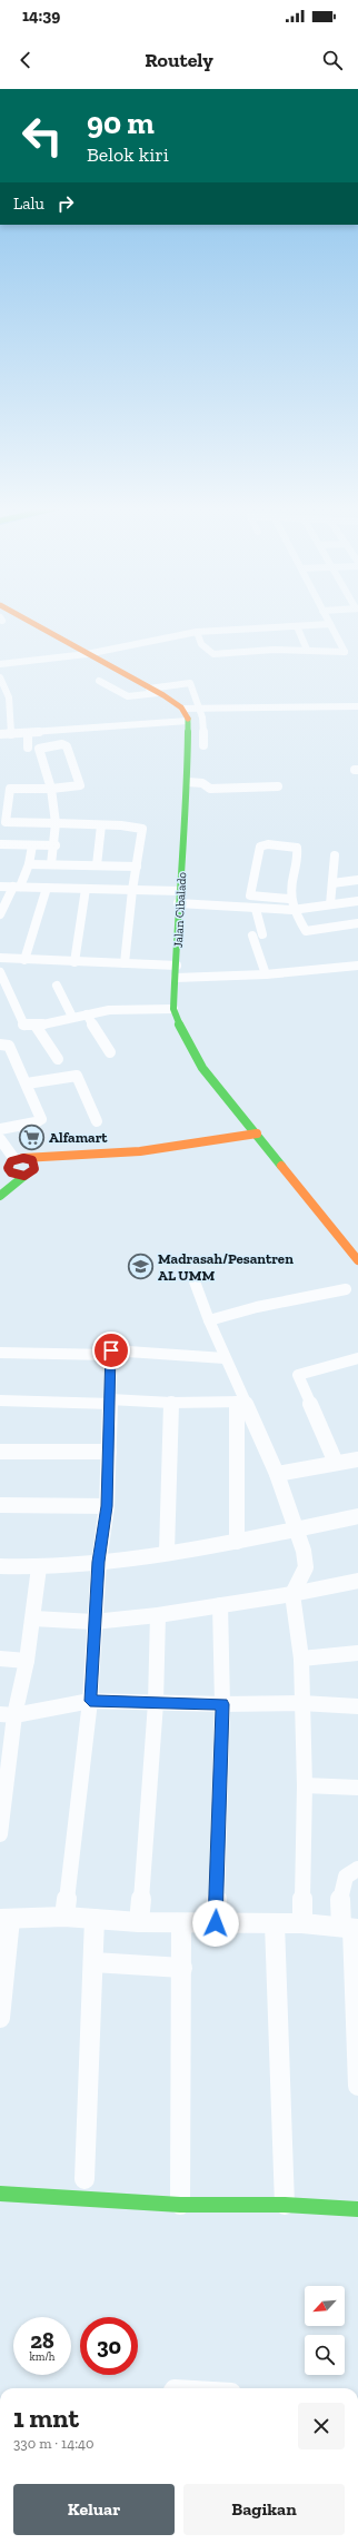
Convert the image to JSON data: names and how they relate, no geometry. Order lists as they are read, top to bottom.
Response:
{
  "streets": {
    "street": ["Jalan Cibalado"]
  },
  "places": {
    "supermarket": ["Alfamart"],
    "school or university": ["Madrasah/Pesantren AL UMM"]
  },
  "north": "bottom left",
  "page": {
    "status": "14:39",
    "header": "Routely",
    "turn": ["90 m", "Belok kiri"],
    "then": "Lalu",
    "speed": "28 km/h",
    "limit": "30",
    "heading": ["1 mnt", "330 m · 14:40"],
    "buttons": ["Keluar", "Bagikan"]
  }
}
